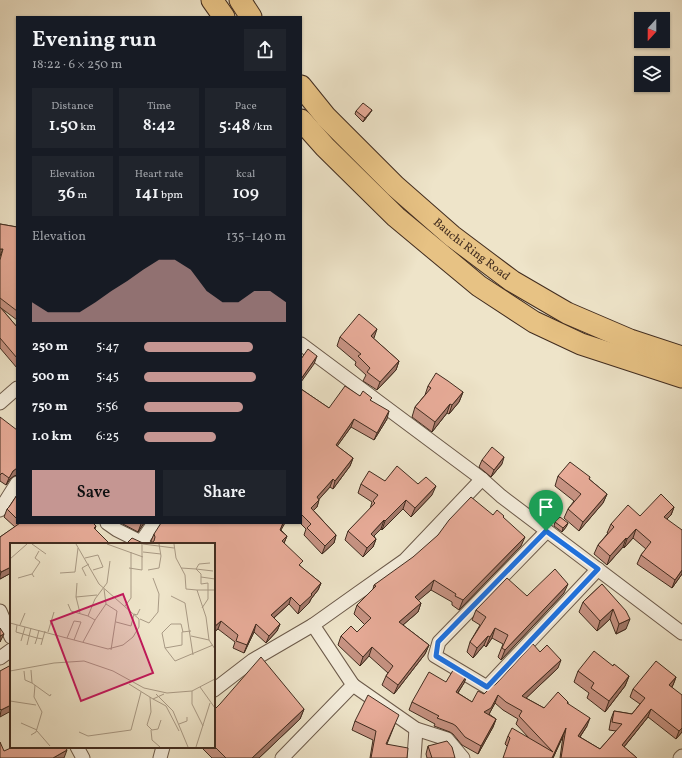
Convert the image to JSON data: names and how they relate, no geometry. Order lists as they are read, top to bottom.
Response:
{
  "streets": {
    "main road": ["Bauchi Ring Road"]
  },
  "north": "bottom",
  "page": {
    "heading": ["Evening run", "18:22 · 6 × 250 m"],
    "stats": [
      ["Distance", "1.50 km"],
      ["Time", "8:42"],
      ["Pace", "5:48 /km"],
      ["Elevation", "36 m"],
      ["Heart rate", "141 bpm"],
      ["kcal", "109"]
    ],
    "chart": ["Elevation", "135–140 m"],
    "list": [
      {
        "name": "250 m",
        "note": "5:47"
      },
      {
        "name": "500 m",
        "note": "5:45"
      },
      {
        "name": "750 m",
        "note": "5:56"
      },
      {
        "name": "1.0 km",
        "note": "6:25"
      }
    ],
    "buttons": ["Save", "Share"]
  }
}
